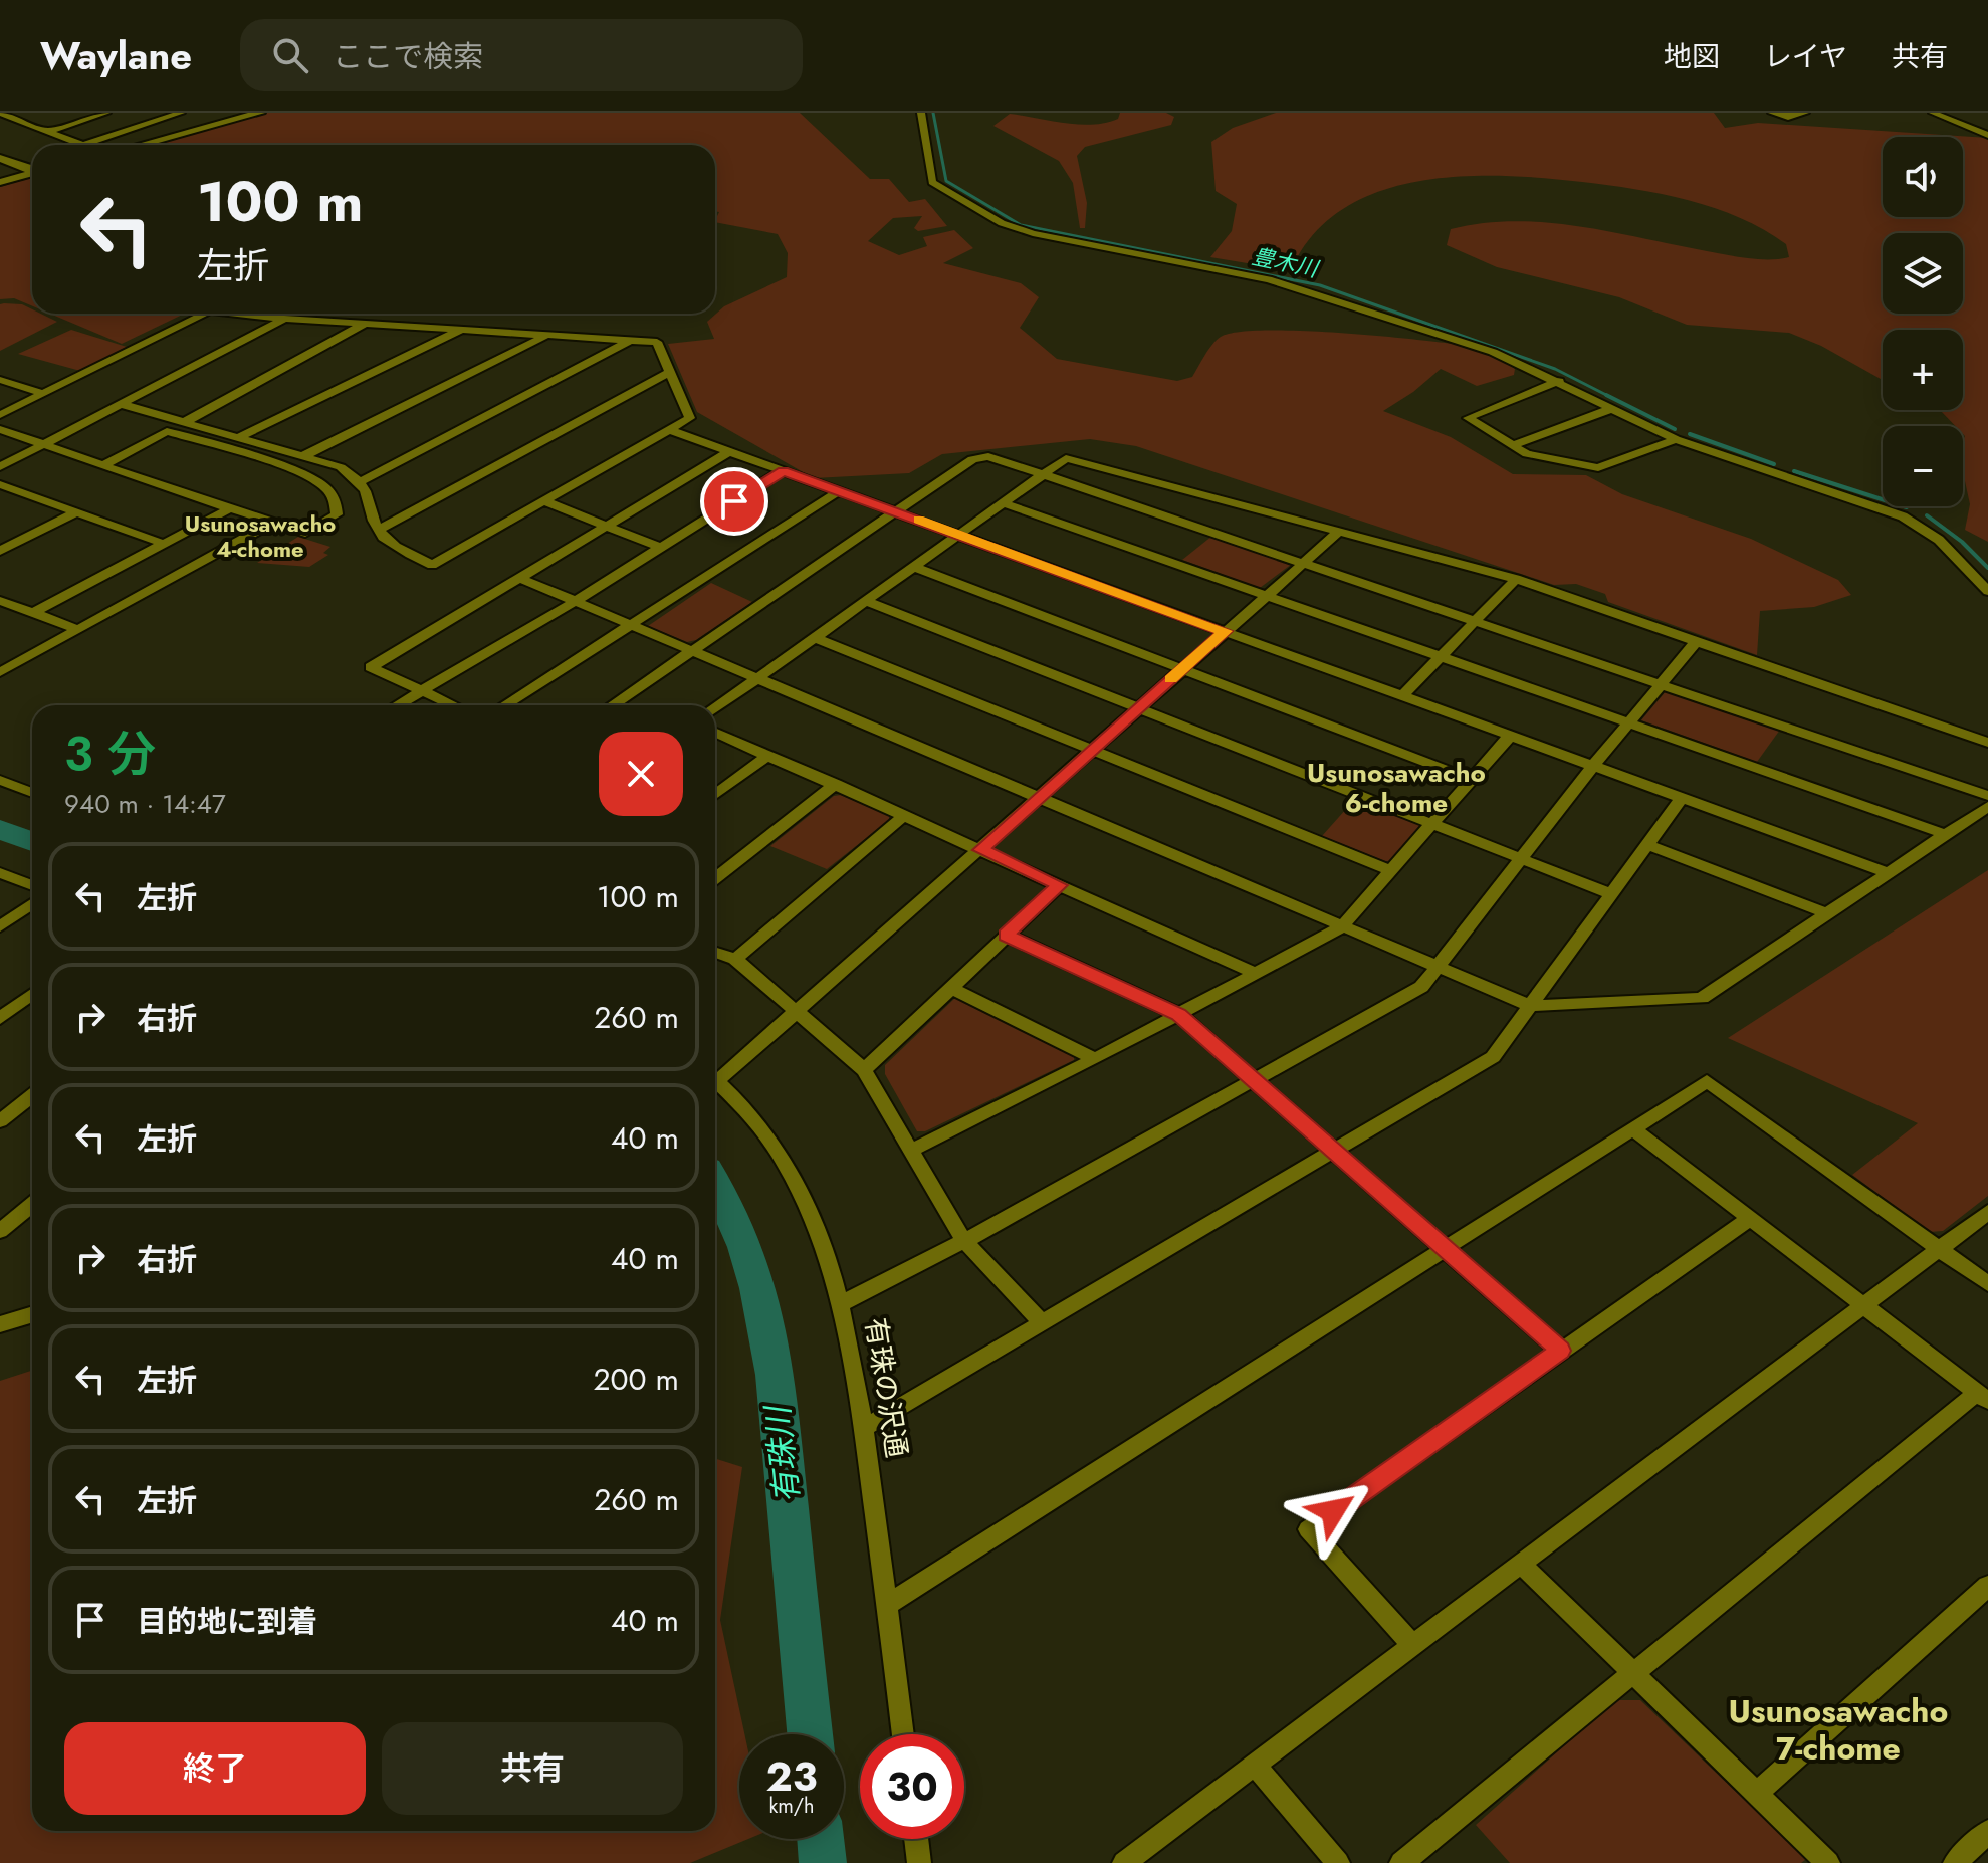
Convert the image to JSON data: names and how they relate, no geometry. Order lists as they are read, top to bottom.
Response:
{
  "streets": {
    "street": ["有珠の沢通"]
  },
  "districts": ["Usunosawacho 4-chome", "Usunosawacho 6-chome", "Usunosawacho 7-chome"],
  "water": ["豊木川", "有珠川"],
  "page": {
    "header": "Waylane",
    "search": "ここで検索",
    "nav": ["地図", "レイヤ", "共有"],
    "map_buttons": ["+", "−"],
    "turn": ["100 m", "左折"],
    "heading": ["3 分", "940 m · 14:47"],
    "list": [
      {
        "name": "左折",
        "value": "100 m"
      },
      {
        "name": "右折",
        "value": "260 m"
      },
      {
        "name": "左折",
        "value": "40 m"
      },
      {
        "name": "右折",
        "value": "40 m"
      },
      {
        "name": "左折",
        "value": "200 m"
      },
      {
        "name": "左折",
        "value": "260 m"
      },
      {
        "name": "目的地に到着",
        "value": "40 m"
      }
    ],
    "buttons": ["終了", "共有"],
    "speed": "23 km/h",
    "limit": "30"
  }
}
